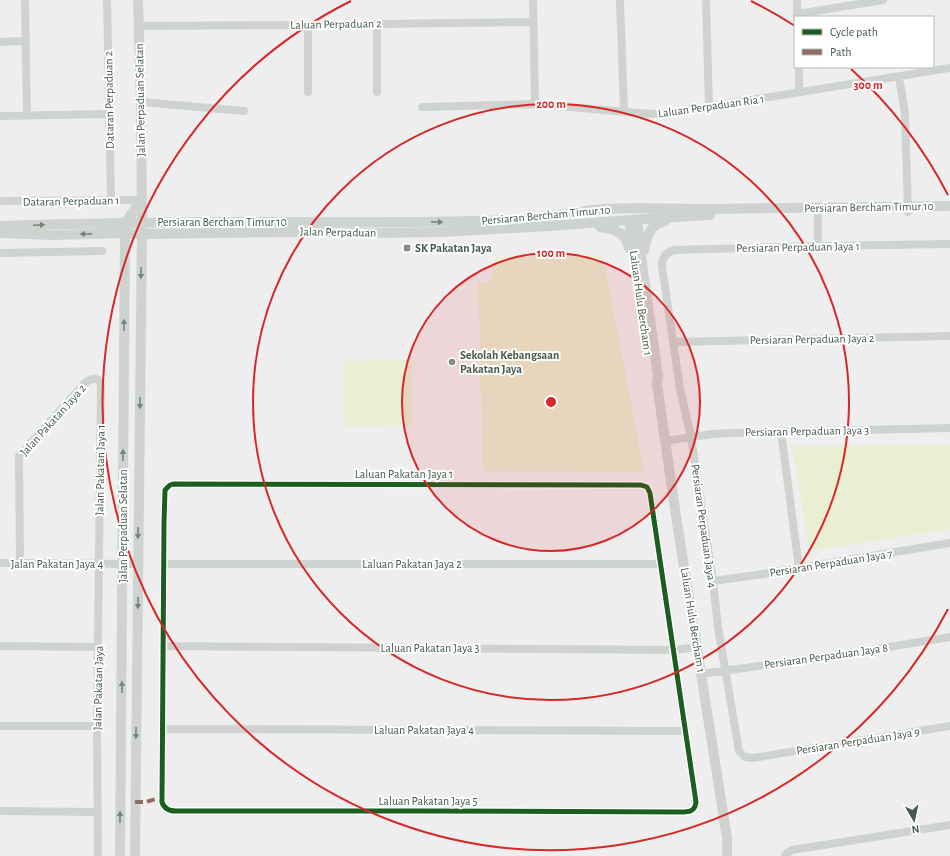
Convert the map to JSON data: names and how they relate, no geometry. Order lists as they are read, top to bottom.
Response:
{
  "streets": {
    "street": [
      "Laluan Perpaduan 2",
      "Dataran Perpaduan 2",
      "Jalan Perpaduan Selatan",
      "Laluan Perpaduan Ria 1",
      "Dataran Perpaduan 1",
      "Persiaran Bercham Timur 10",
      "Jalan Perpaduan",
      "Persiaran Perpaduan Jaya 1",
      "Laluan Hulu Bercham 1",
      "Persiaran Perpaduan Jaya 2",
      "Jalan Pakatan Jaya 2",
      "Persiaran Perpaduan Jaya 3",
      "Jalan Pakatan Jaya 1",
      "Laluan Pakatan Jaya 1",
      "Persiaran Perpaduan Jaya 4",
      "Persiaran Perpaduan Jaya 7",
      "Jalan Pakatan Jaya 4",
      "Laluan Pakatan Jaya 2",
      "Laluan Pakatan Jaya 3",
      "Persiaran Perpaduan Jaya 8",
      "Jalan Pakatan Jaya",
      "Laluan Pakatan Jaya 4",
      "Persiaran Perpaduan Jaya 9",
      "Laluan Pakatan Jaya 5"
    ]
  },
  "crossings": [
    ["Laluan Perpaduan 2", "Jalan Perpaduan Selatan"],
    ["Dataran Perpaduan 2", "Dataran Perpaduan 1"],
    ["Jalan Perpaduan Selatan", "Dataran Perpaduan 1"],
    ["Jalan Perpaduan Selatan", "Persiaran Bercham Timur 10"],
    ["Jalan Perpaduan Selatan", "Jalan Perpaduan"],
    ["Jalan Perpaduan Selatan", "Jalan Pakatan Jaya 4"],
    ["Persiaran Bercham Timur 10", "Jalan Perpaduan"],
    ["Persiaran Bercham Timur 10", "Laluan Hulu Bercham 1"],
    ["Jalan Perpaduan", "Laluan Hulu Bercham 1"],
    ["Persiaran Perpaduan Jaya 1", "Persiaran Perpaduan Jaya 4"],
    ["Laluan Hulu Bercham 1", "Persiaran Perpaduan Jaya 3"],
    ["Laluan Hulu Bercham 1", "Laluan Pakatan Jaya 3"],
    ["Laluan Hulu Bercham 1", "Persiaran Perpaduan Jaya 8"],
    ["Persiaran Perpaduan Jaya 2", "Persiaran Perpaduan Jaya 4"],
    ["Jalan Pakatan Jaya 2", "Jalan Pakatan Jaya 1"],
    ["Jalan Pakatan Jaya 2", "Jalan Pakatan Jaya 4"],
    ["Persiaran Perpaduan Jaya 3", "Persiaran Perpaduan Jaya 4"],
    ["Jalan Pakatan Jaya 1", "Jalan Pakatan Jaya 4"],
    ["Jalan Pakatan Jaya 1", "Jalan Pakatan Jaya"],
    ["Laluan Pakatan Jaya 1", "Laluan Pakatan Jaya 2"],
    ["Laluan Pakatan Jaya 1", "Laluan Pakatan Jaya 3"],
    ["Laluan Pakatan Jaya 1", "Laluan Pakatan Jaya 4"],
    ["Laluan Pakatan Jaya 1", "Laluan Pakatan Jaya 5"],
    ["Persiaran Perpaduan Jaya 4", "Persiaran Perpaduan Jaya 7"],
    ["Persiaran Perpaduan Jaya 4", "Persiaran Perpaduan Jaya 8"],
    ["Persiaran Perpaduan Jaya 4", "Persiaran Perpaduan Jaya 9"],
    ["Jalan Pakatan Jaya 4", "Jalan Pakatan Jaya"],
    ["Laluan Pakatan Jaya 4", "Laluan Pakatan Jaya 5"]
  ],
  "places": {
    "transit": ["SK Pakatan Jaya"],
    "other": ["Sekolah Kebangsaan Pakatan Jaya"]
  },
  "legend": ["Cycle path", "Path"],
  "north": "bottom",
  "rings": ["300 m", "200 m", "100 m"]
}
